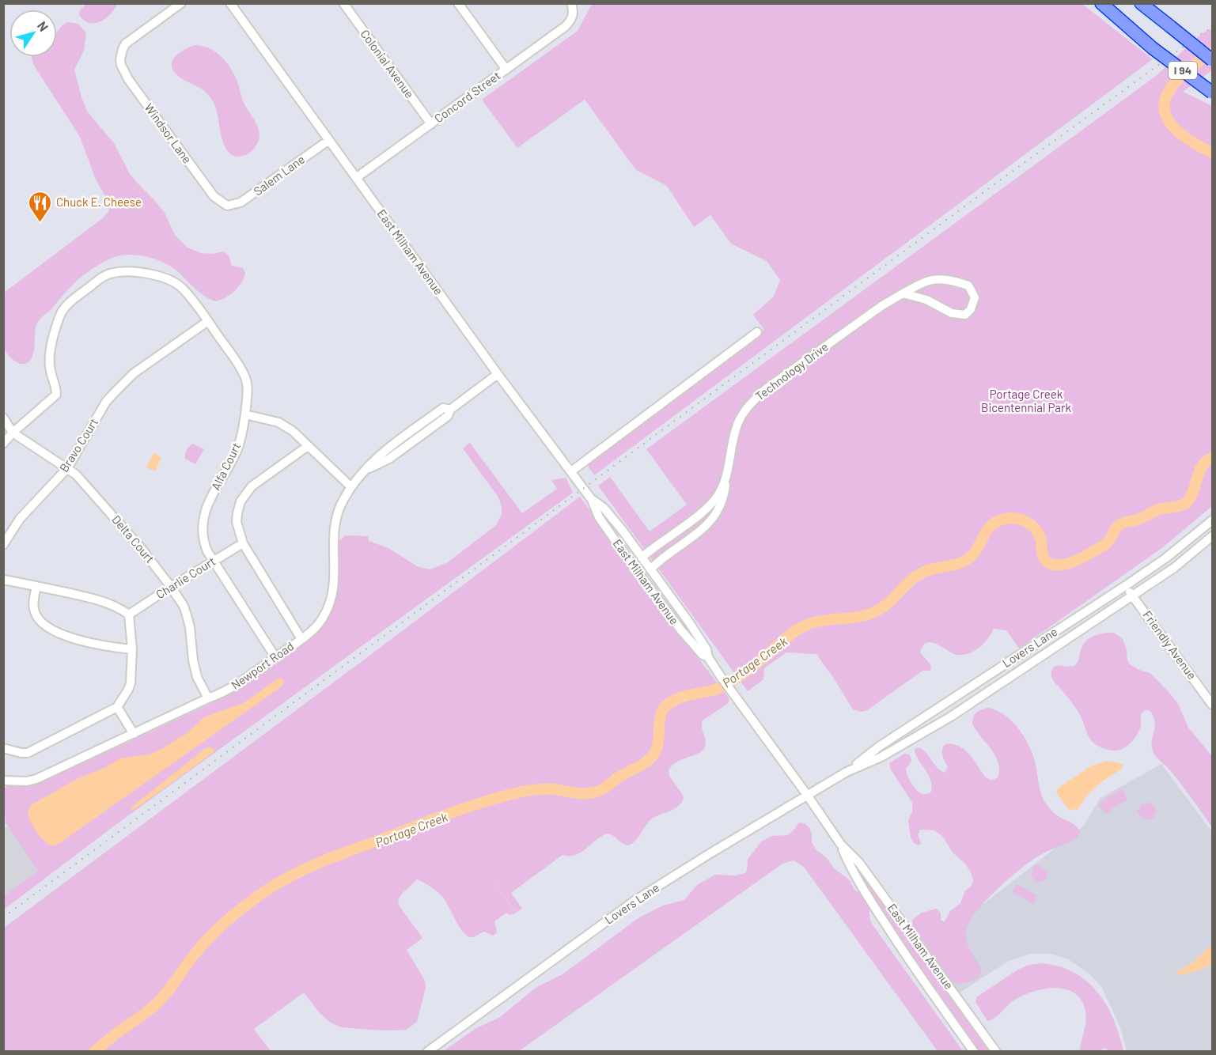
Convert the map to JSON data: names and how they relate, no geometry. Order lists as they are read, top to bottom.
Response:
{
  "streets": {
    "highway": ["I 94"],
    "street": [
      "Colonial Avenue",
      "Concord Street",
      "Windsor Lane",
      "Salem Lane",
      "East Milham Avenue",
      "Technology Drive",
      "Bravo Court",
      "Alfa Court",
      "Delta Court",
      "Charlie Court",
      "Friendly Avenue",
      "Lovers Lane",
      "Newport Road"
    ]
  },
  "crossings": [
    ["Colonial Avenue", "Concord Street"],
    ["Concord Street", "East Milham Avenue"],
    ["Windsor Lane", "Salem Lane"],
    ["Salem Lane", "East Milham Avenue"],
    ["East Milham Avenue", "Technology Drive"],
    ["East Milham Avenue", "Lovers Lane"],
    ["East Milham Avenue", "Newport Road"],
    ["Bravo Court", "Alfa Court"],
    ["Bravo Court", "Delta Court"],
    ["Alfa Court", "Delta Court"],
    ["Alfa Court", "Charlie Court"],
    ["Alfa Court", "Newport Road"],
    ["Delta Court", "Charlie Court"],
    ["Delta Court", "Newport Road"],
    ["Friendly Avenue", "Lovers Lane"]
  ],
  "water": ["Portage Creek"],
  "parks": ["Portage Creek Bicentennial Park"],
  "places": {
    "restaurant": ["Chuck E. Cheese"]
  },
  "north": "top right"
}
